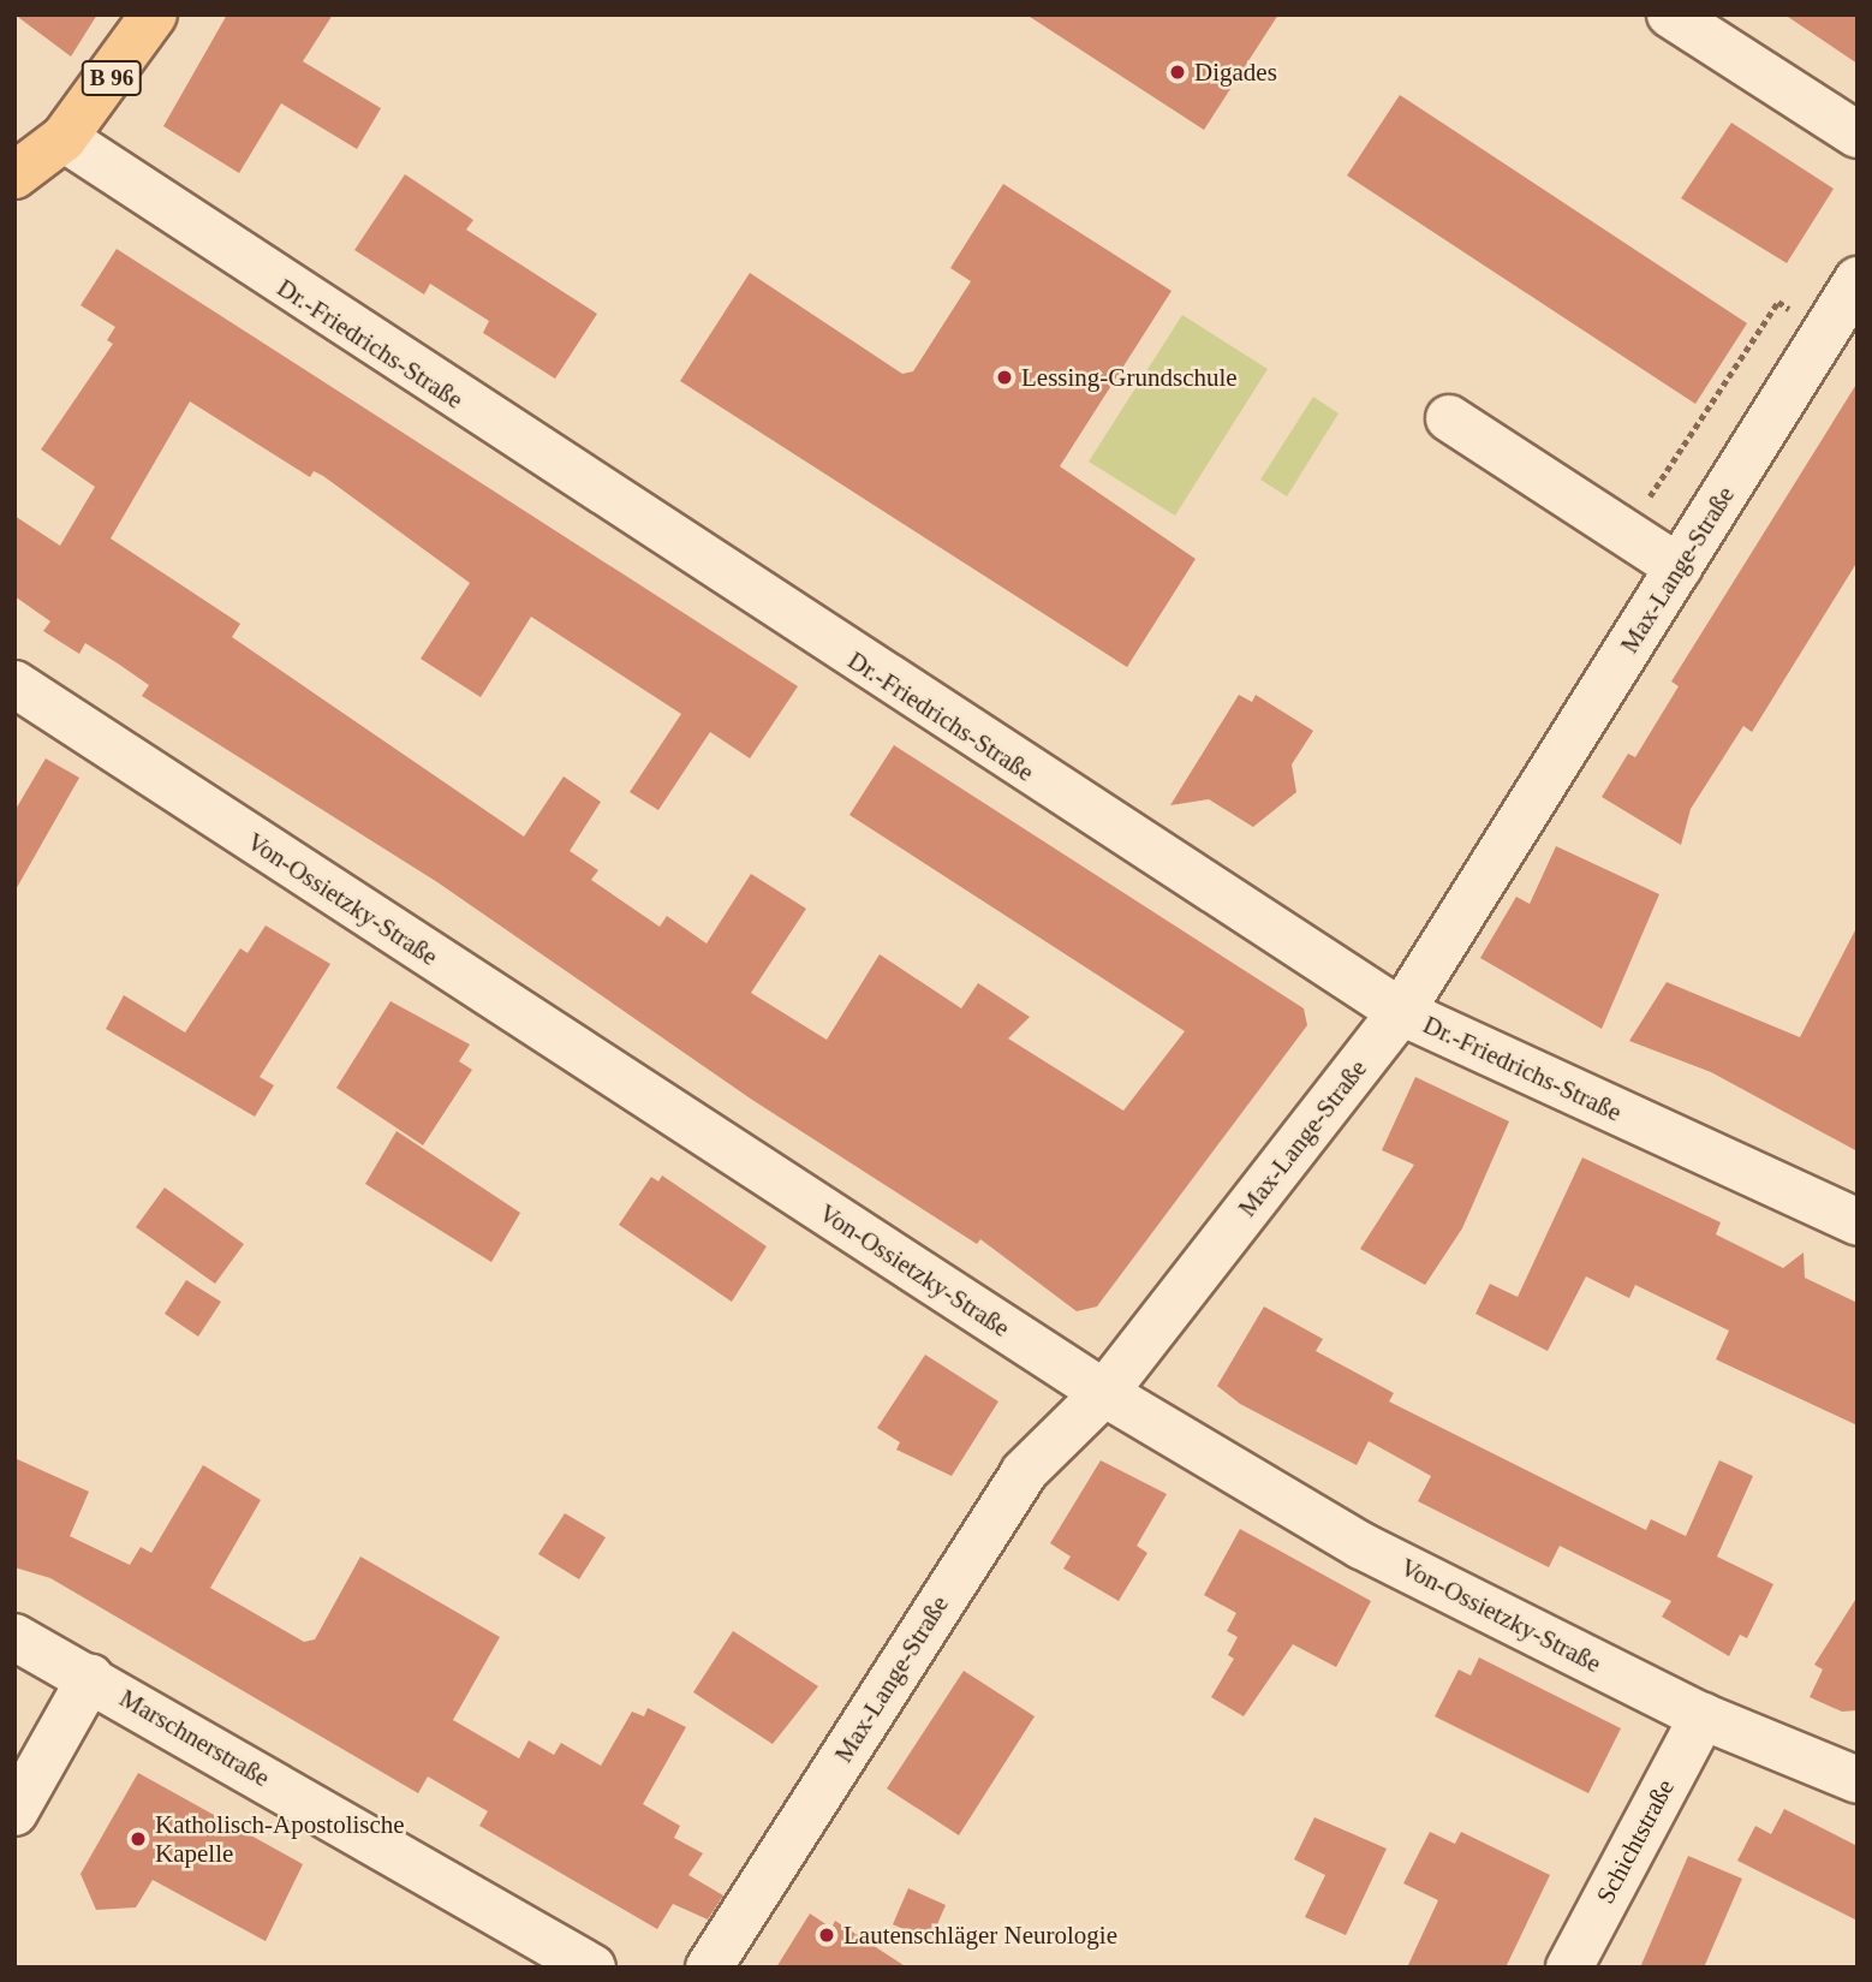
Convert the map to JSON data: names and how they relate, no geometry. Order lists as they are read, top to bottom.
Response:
{
  "streets": {
    "main road": ["B 96"],
    "street": [
      "Dr.-Friedrichs-Straße",
      "Max-Lange-Straße",
      "Von-Ossietzky-Straße",
      "Marschnerstraße",
      "Schichtstraße"
    ]
  },
  "crossings": [
    ["B 96", "Dr.-Friedrichs-Straße"],
    ["Dr.-Friedrichs-Straße", "Max-Lange-Straße"],
    ["Max-Lange-Straße", "Von-Ossietzky-Straße"],
    ["Von-Ossietzky-Straße", "Schichtstraße"]
  ],
  "places": [
    "Digades",
    "Lessing-Grundschule",
    "Katholisch-Apostolische Kapelle",
    "Lautenschläger Neurologie"
  ]
}
